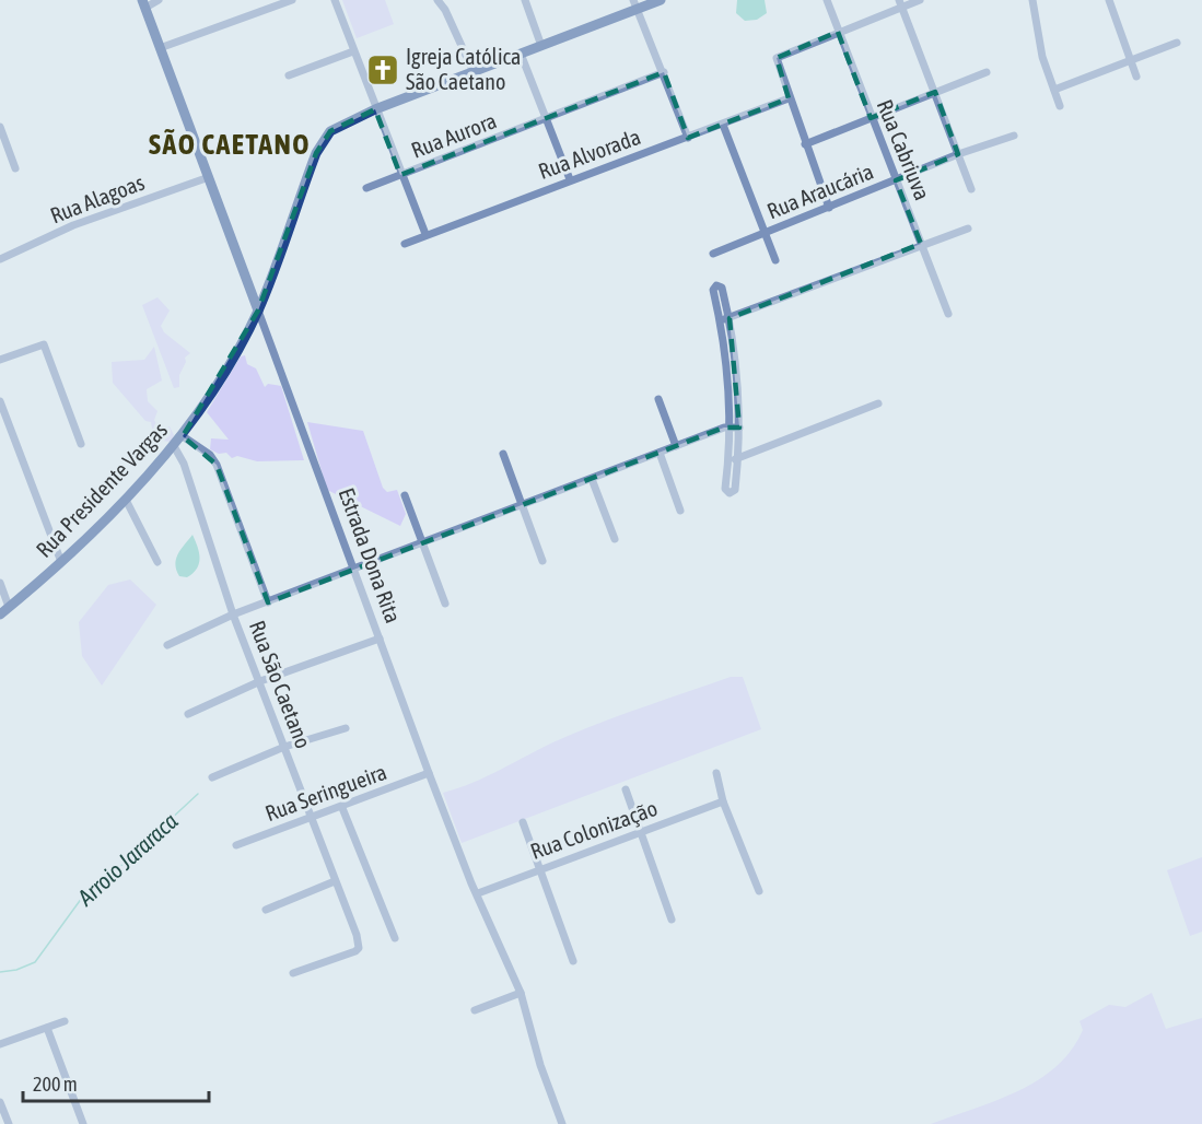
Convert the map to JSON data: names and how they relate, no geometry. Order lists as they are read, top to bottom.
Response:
{
  "streets": {
    "main road": ["Rua Presidente Vargas", "Estrada Dona Rita"],
    "street": [
      "Rua Aurora",
      "Rua Cabriuva",
      "Rua Alvorada",
      "Rua Araucária",
      "Rua Alagoas",
      "Rua São Caetano",
      "Rua Seringueira",
      "Rua Colonização"
    ]
  },
  "crossings": [
    ["Rua Cabriuva", "Rua Araucária"],
    ["Rua Alagoas", "Estrada Dona Rita"],
    ["Rua Presidente Vargas", "Estrada Dona Rita"],
    ["Rua Presidente Vargas", "Rua São Caetano"],
    ["Estrada Dona Rita", "Rua Seringueira"],
    ["Estrada Dona Rita", "Rua Colonização"],
    ["Rua São Caetano", "Rua Seringueira"]
  ],
  "districts": ["SÃO CAETANO"],
  "water": ["Arroio Jararaca"],
  "places": {
    "church": ["Igreja Católica São Caetano"]
  },
  "scale_bar": "200 m"
}
